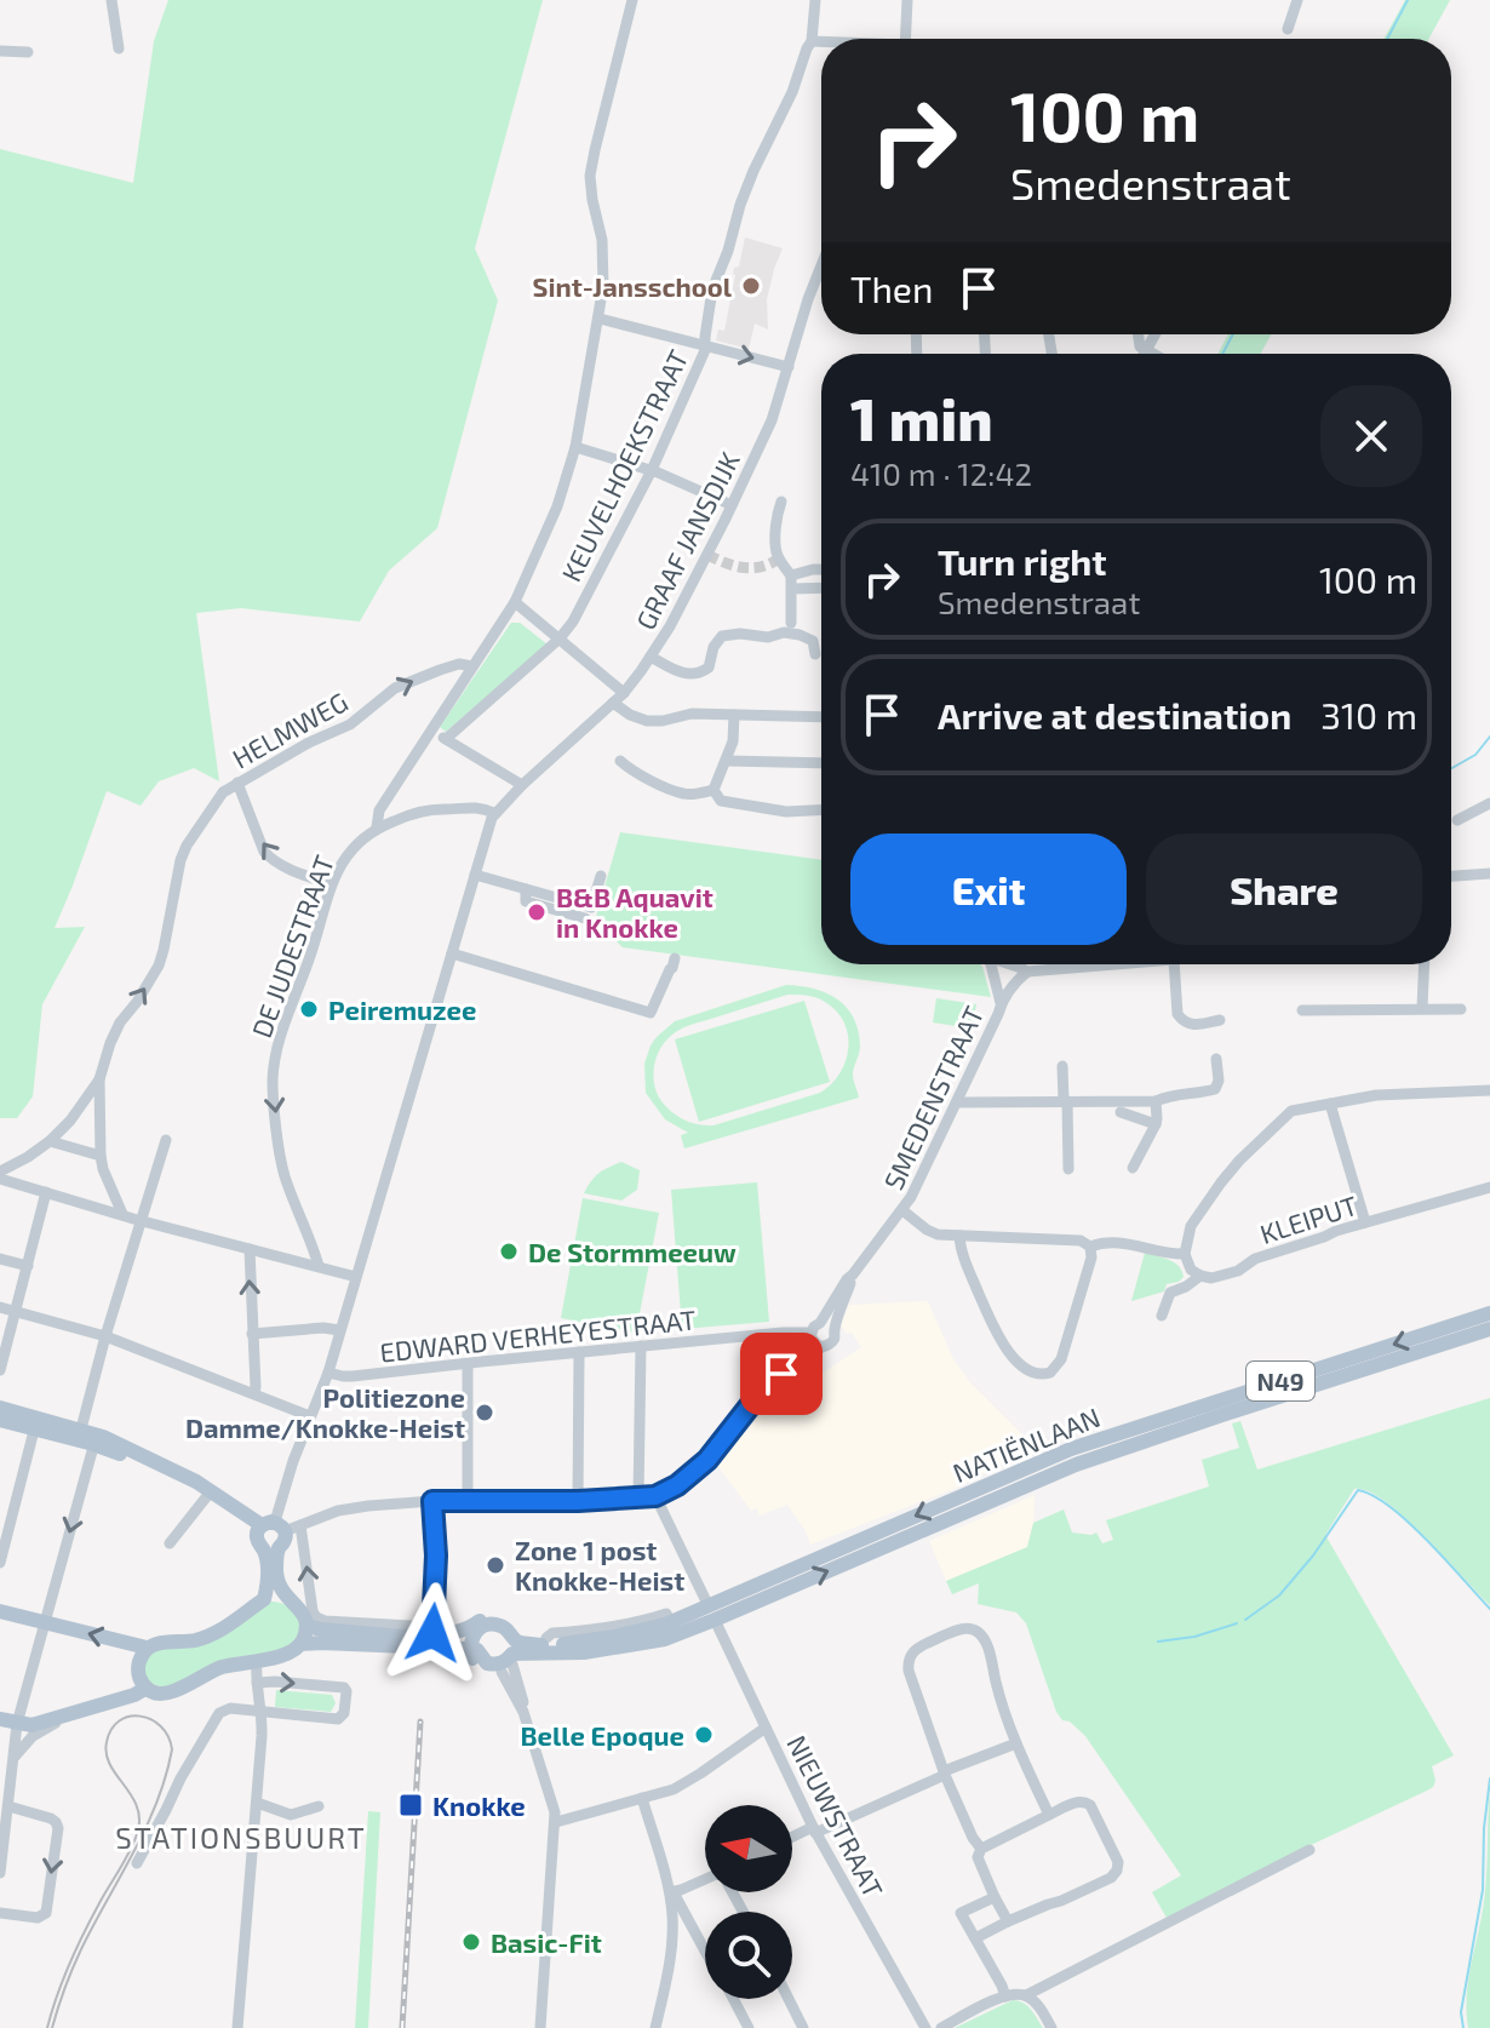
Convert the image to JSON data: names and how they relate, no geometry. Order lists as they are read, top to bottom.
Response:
{
  "streets": {
    "main road": ["N49", "NATIËNLAAN"],
    "street": [
      "KEUVELHOEKSTRAAT",
      "GRAAF JANSDIJK",
      "HELMWEG",
      "DE JUDESTRAAT",
      "SMEDENSTRAAT",
      "KLEIPUT",
      "EDWARD VERHEYESTRAAT",
      "NIEUWSTRAAT"
    ]
  },
  "crossings": [
    ["GRAAF JANSDIJK", "DE JUDESTRAAT"],
    ["SMEDENSTRAAT", "EDWARD VERHEYESTRAAT"],
    ["SMEDENSTRAAT", "NIEUWSTRAAT"],
    ["N49", "NATIËNLAAN"],
    ["NATIËNLAAN", "NIEUWSTRAAT"]
  ],
  "districts": ["STATIONSBUURT"],
  "places": {
    "other": [
      "Sint-Jansschool",
      "B&B Aquavit in Knokke",
      "Peiremuzee",
      "De Stormmeeuw",
      "Politiezone Damme/Knokke-Heist",
      "Zone 1 post Knokke-Heist",
      "Belle Epoque",
      "Basic-Fit"
    ],
    "transit": ["Knokke"]
  },
  "north": "left",
  "page": {
    "turn": ["100 m", "Smedenstraat"],
    "then": "Then",
    "heading": ["1 min", "410 m · 12:42"],
    "list": [
      {
        "name": "Turn right",
        "note": "Smedenstraat",
        "value": "100 m"
      },
      {
        "name": "Arrive at destination",
        "value": "310 m"
      }
    ],
    "buttons": ["Exit", "Share"]
  }
}
